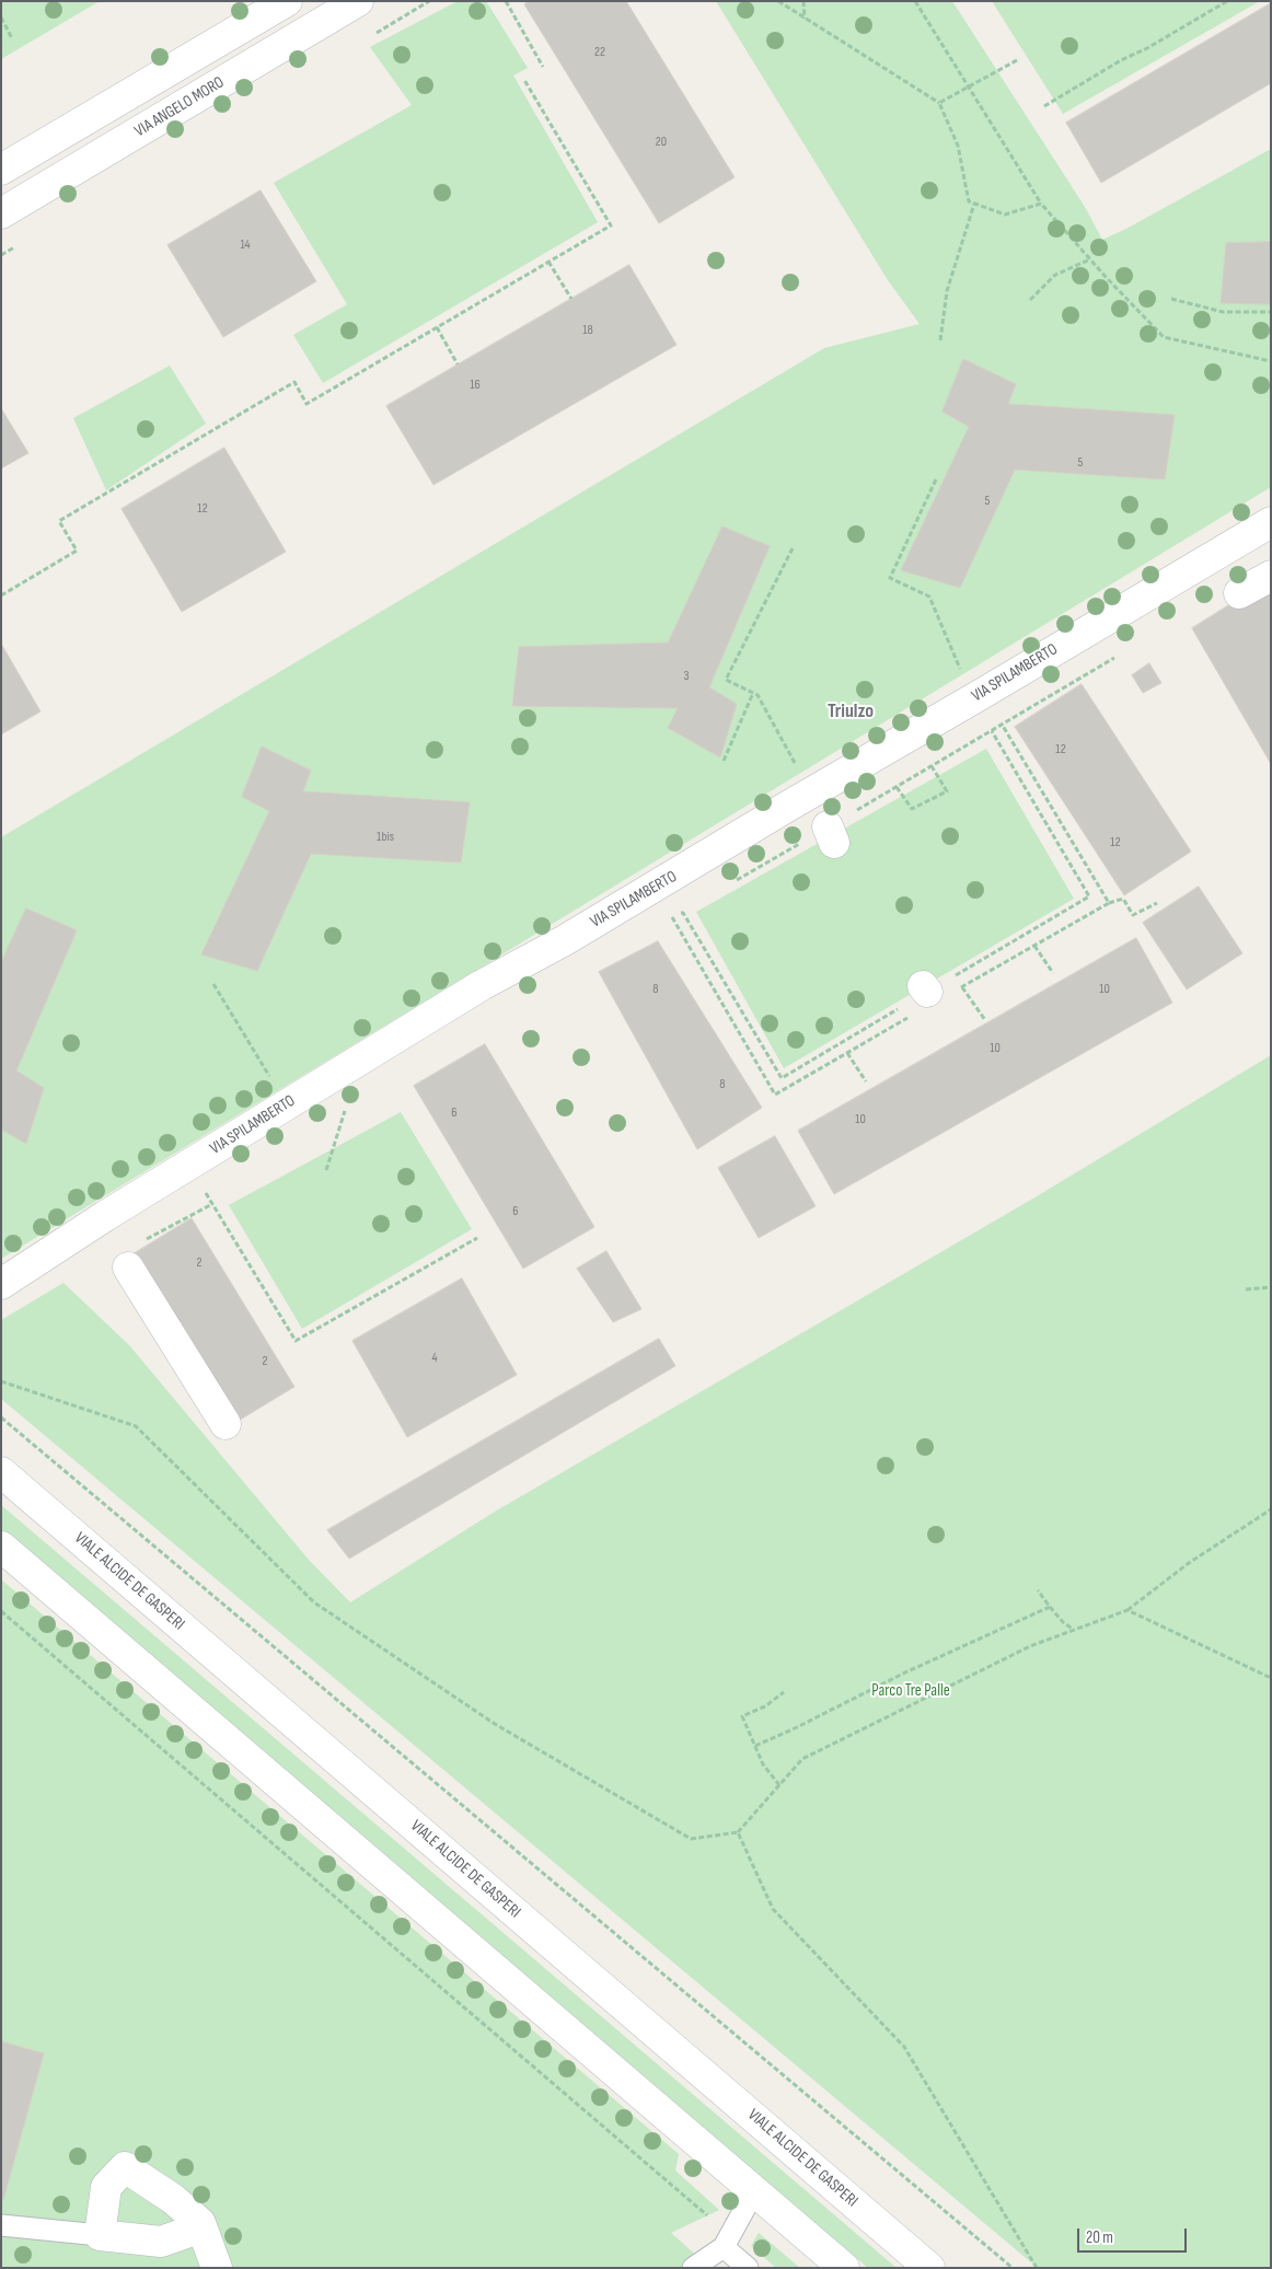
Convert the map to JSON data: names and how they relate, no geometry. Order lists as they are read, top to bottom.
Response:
{
  "streets": {
    "street": ["VIA ANGELO MORO", "VIA SPILAMBERTO", "VIALE ALCIDE DE GASPERI"]
  },
  "districts": ["Triulzo"],
  "parks": ["Parco Tre Palle"],
  "house_numbers": [
    "22",
    "20",
    "14",
    "18",
    "16",
    "5",
    "5",
    "12",
    "3",
    "12",
    "1bis",
    "12",
    "8",
    "10",
    "10",
    "8",
    "6",
    "10",
    "6",
    "2",
    "4",
    "2"
  ],
  "scale_bar": "20 m"
}
